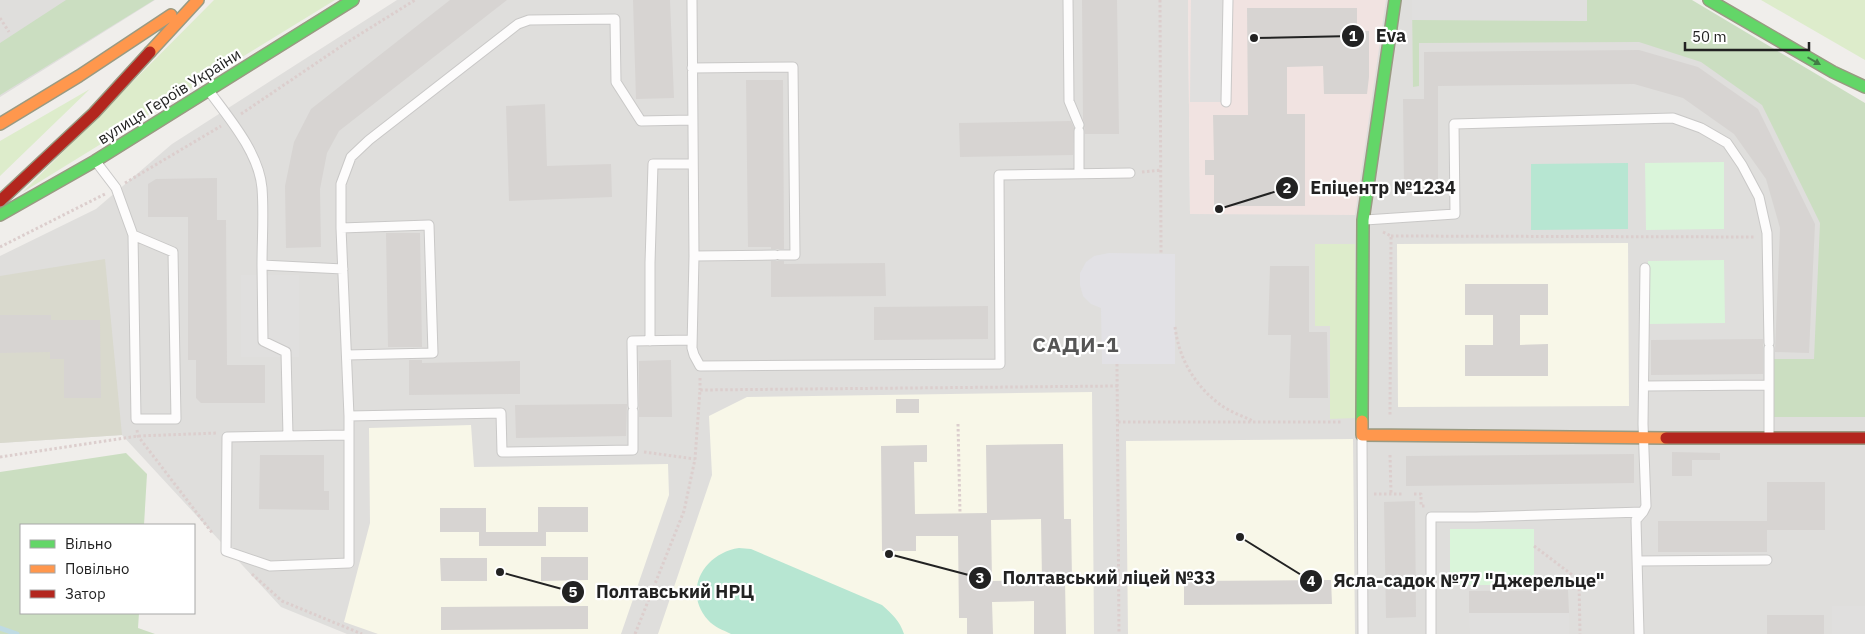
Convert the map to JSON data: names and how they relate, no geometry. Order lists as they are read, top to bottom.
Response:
{
  "streets": {
    "street": ["вулиця Героїв України"]
  },
  "districts": ["САДИ-1"],
  "places": [
    "Eva",
    "Епіцентр №1234",
    "Ясла-садок №77 \"Джерельце\"",
    "Полтавський ліцей №33",
    "Полтавський НРЦ"
  ],
  "legend": ["Вільно", "Повільно", "Затор"],
  "scale_bar": "50 m"
}
